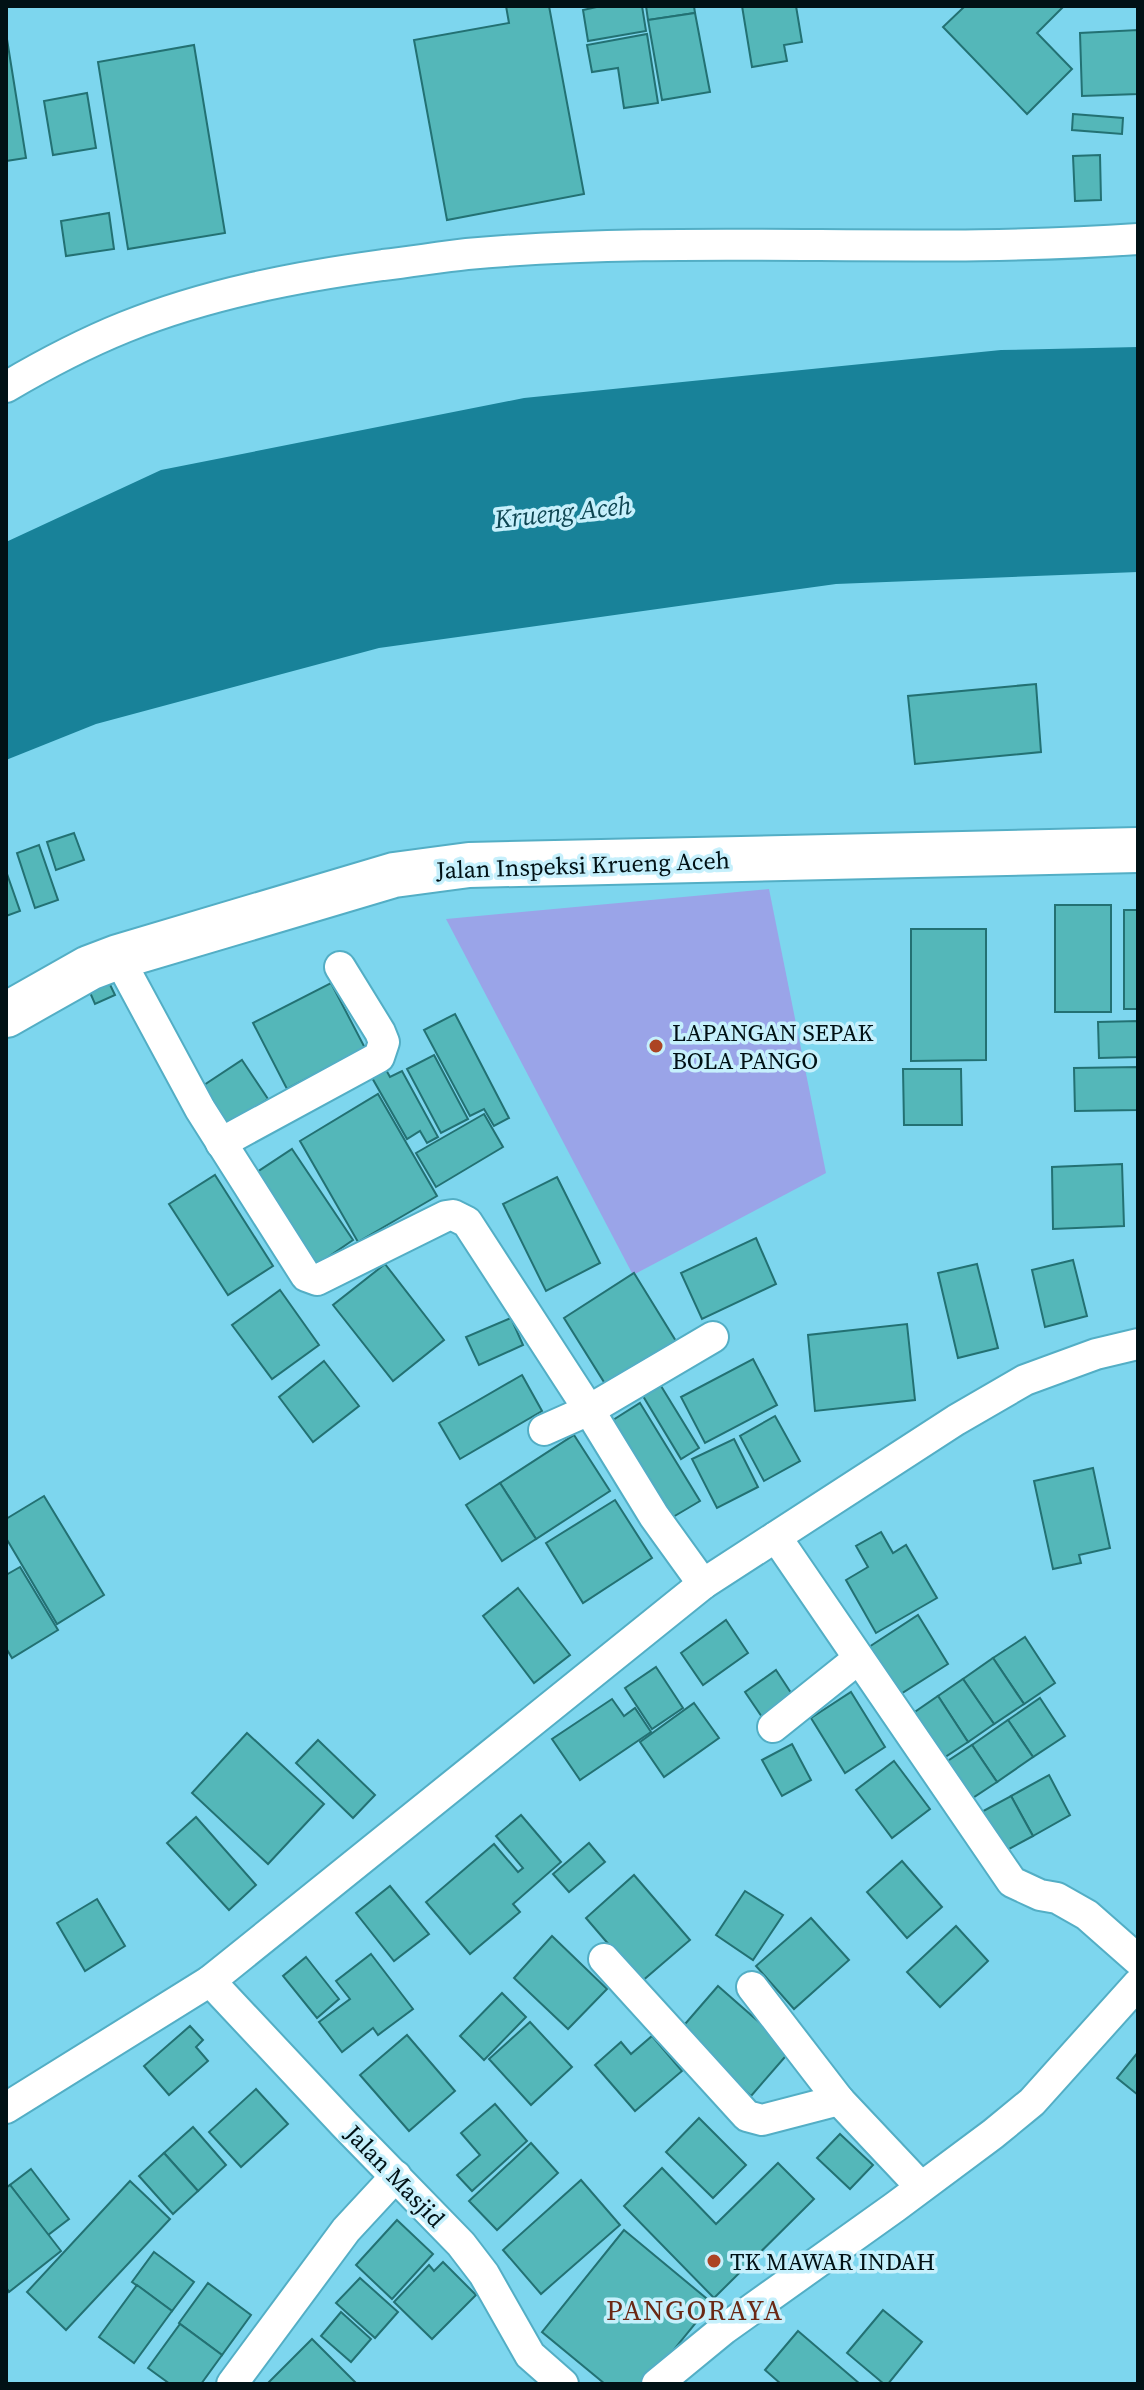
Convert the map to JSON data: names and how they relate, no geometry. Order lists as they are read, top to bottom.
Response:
{
  "streets": {
    "street": ["Jalan Inspeksi Krueng Aceh", "Jalan Masjid"]
  },
  "districts": ["PANGORAYA"],
  "water": ["Krueng Aceh"],
  "places": ["LAPANGAN SEPAK BOLA PANGO", "TK MAWAR INDAH"]
}
